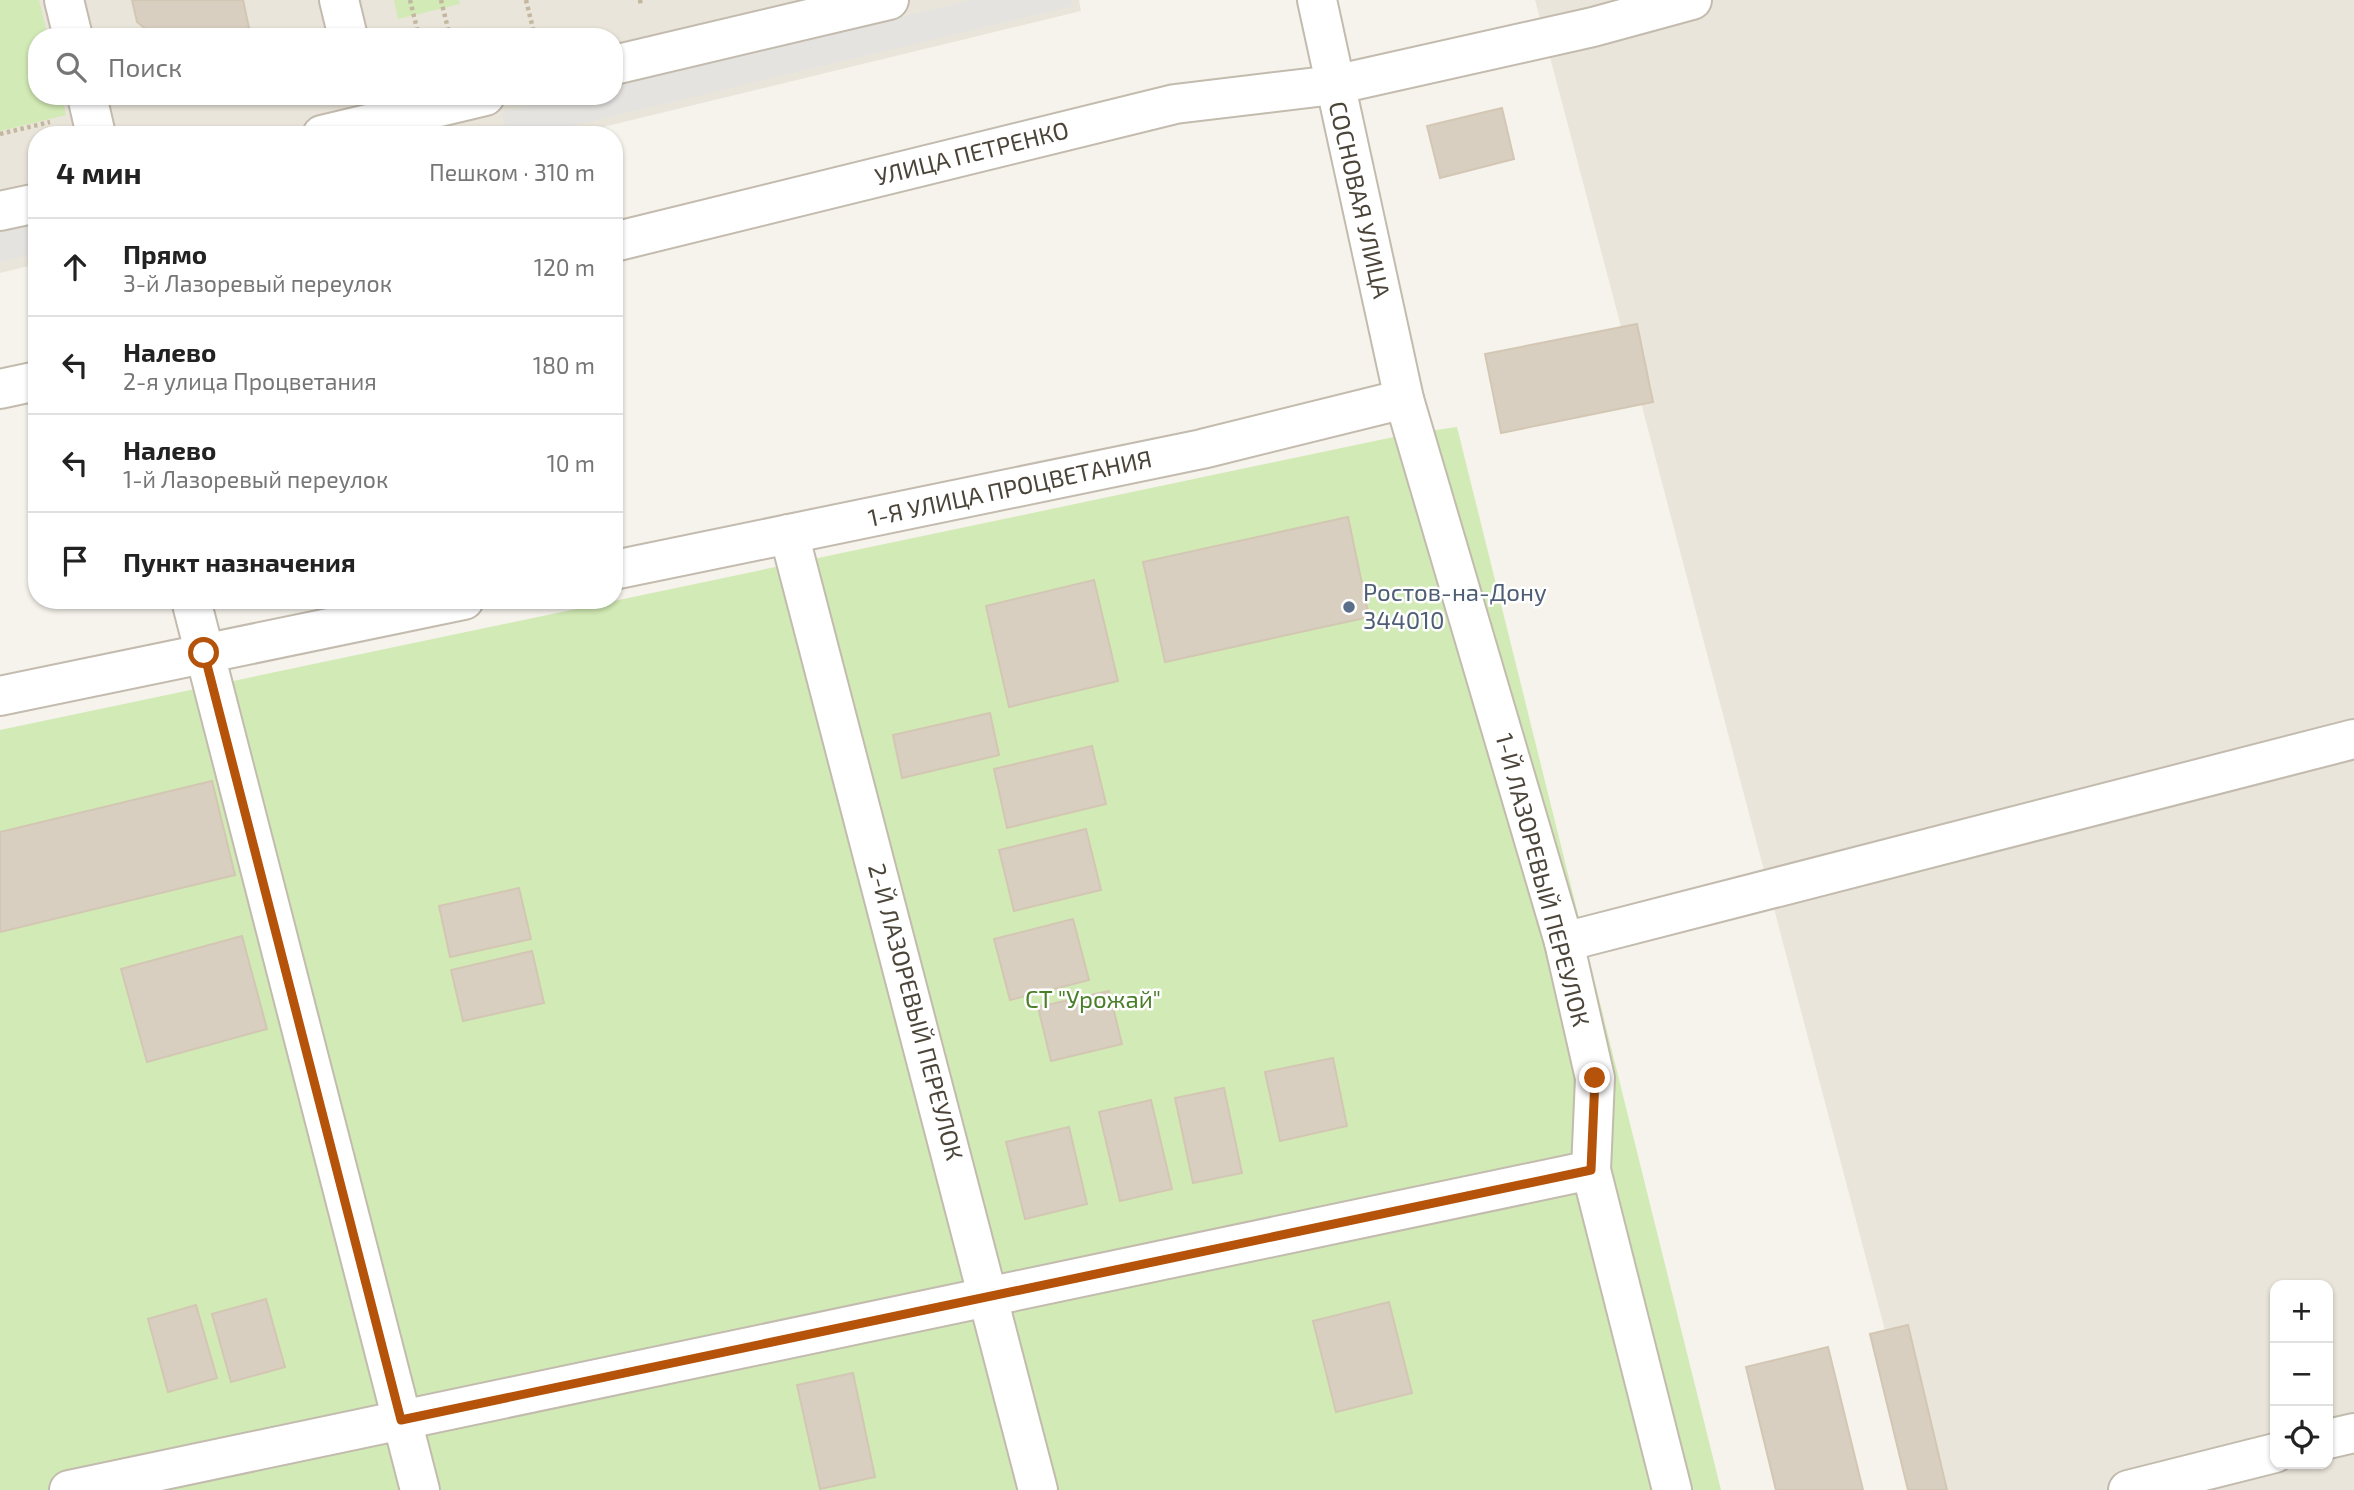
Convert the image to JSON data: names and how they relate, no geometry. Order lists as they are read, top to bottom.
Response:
{
  "streets": {
    "street": [
      "УЛИЦА ПЕТРЕНКО",
      "СОСНОВАЯ УЛИЦА",
      "1-Я УЛИЦА ПРОЦВЕТАНИЯ",
      "1-Й ЛАЗОРЕВЫЙ ПЕРЕУЛОК",
      "2-Й ЛАЗОРЕВЫЙ ПЕРЕУЛОК"
    ]
  },
  "crossings": [
    ["УЛИЦА ПЕТРЕНКО", "СОСНОВАЯ УЛИЦА"],
    ["СОСНОВАЯ УЛИЦА", "1-Я УЛИЦА ПРОЦВЕТАНИЯ"],
    ["СОСНОВАЯ УЛИЦА", "1-Й ЛАЗОРЕВЫЙ ПЕРЕУЛОК"],
    ["1-Я УЛИЦА ПРОЦВЕТАНИЯ", "1-Й ЛАЗОРЕВЫЙ ПЕРЕУЛОК"],
    ["1-Я УЛИЦА ПРОЦВЕТАНИЯ", "2-Й ЛАЗОРЕВЫЙ ПЕРЕУЛОК"]
  ],
  "parks": ["СТ \"Урожай\""],
  "places": ["Ростов-на-Дону 344010"],
  "page": {
    "search": "Поиск",
    "heading": ["4 мин", "Пешком · 310 m"],
    "list": [
      ["Прямо", "3-й Лазоревый переулок", "120 m"],
      ["Налево", "2-я улица Процветания", "180 m"],
      ["Налево", "1-й Лазоревый переулок", "10 m"],
      "Пункт назначения"
    ],
    "map_buttons": ["+", "−"]
  }
}
